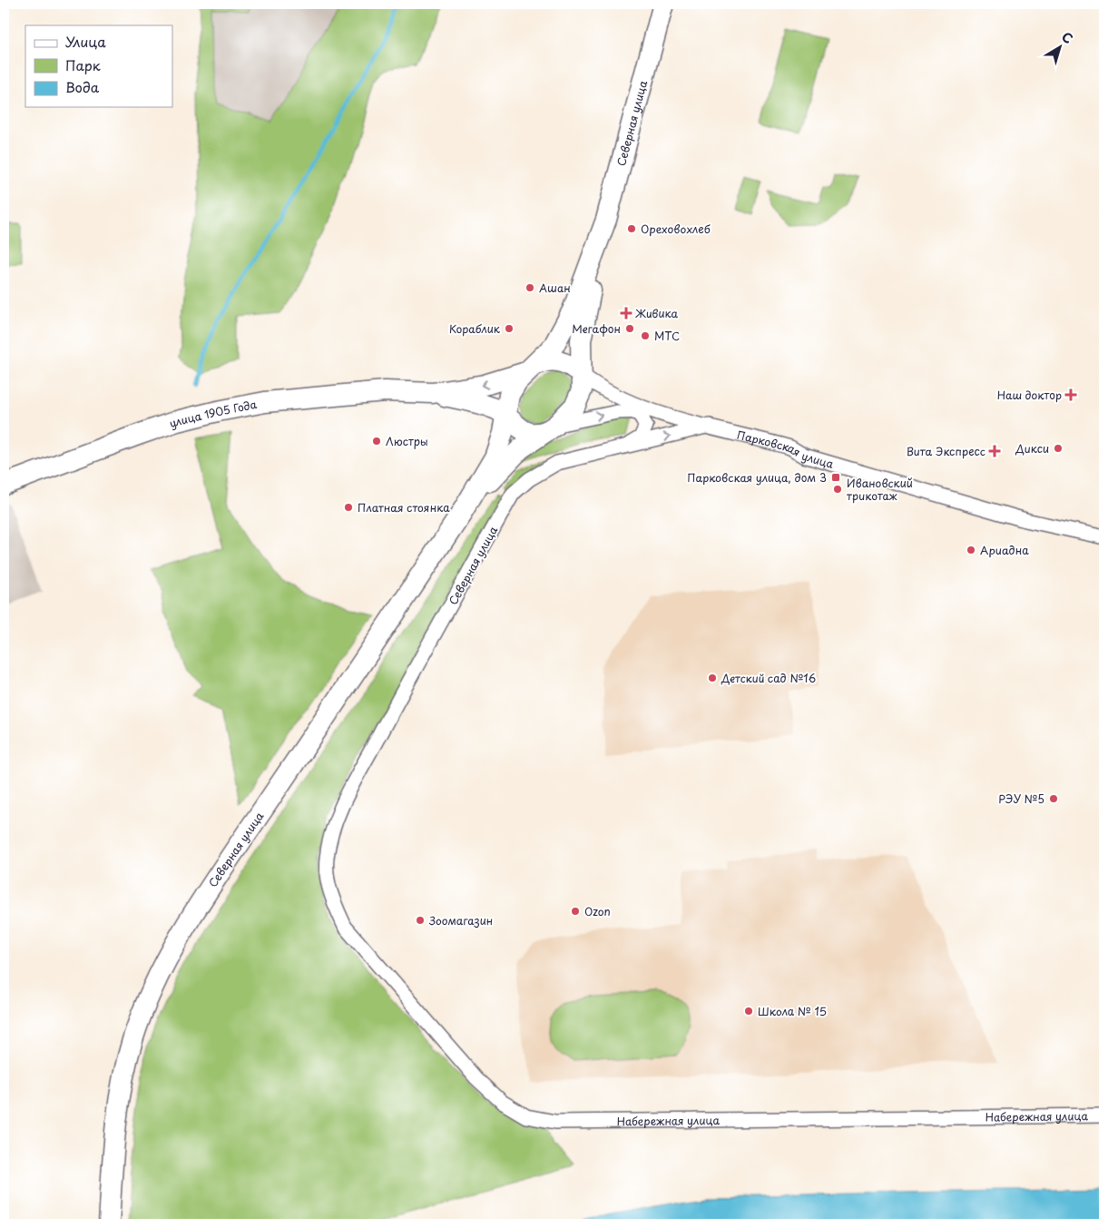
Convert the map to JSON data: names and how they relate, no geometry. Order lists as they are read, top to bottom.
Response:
{
  "streets": {
    "main road": ["Северная улица", "улица 1905 Года"],
    "street": ["Парковская улица", "Набережная улица"]
  },
  "crossings": [
    ["Северная улица", "улица 1905 Года"],
    ["Северная улица", "Парковская улица"],
    ["Северная улица", "Набережная улица"],
    ["улица 1905 Года", "Парковская улица"]
  ],
  "places": {
    "other": [
      "Ореховохлеб",
      "Ашан",
      "Кораблик",
      "Мегафон",
      "МТС",
      "Люстры",
      "Дикси",
      "Ивановский трикотаж",
      "Платная стоянка",
      "Ариадна",
      "Детский сад №16",
      "РЭУ №5",
      "Ozon",
      "Зоомагазин",
      "Школа № 15"
    ],
    "health": ["Живика", "Наш доктор", "Вита Экспресс"],
    "transit": ["Парковская улица, дом 3"]
  },
  "legend": ["Улица", "Парк", "Вода"],
  "north": "top right"
}
